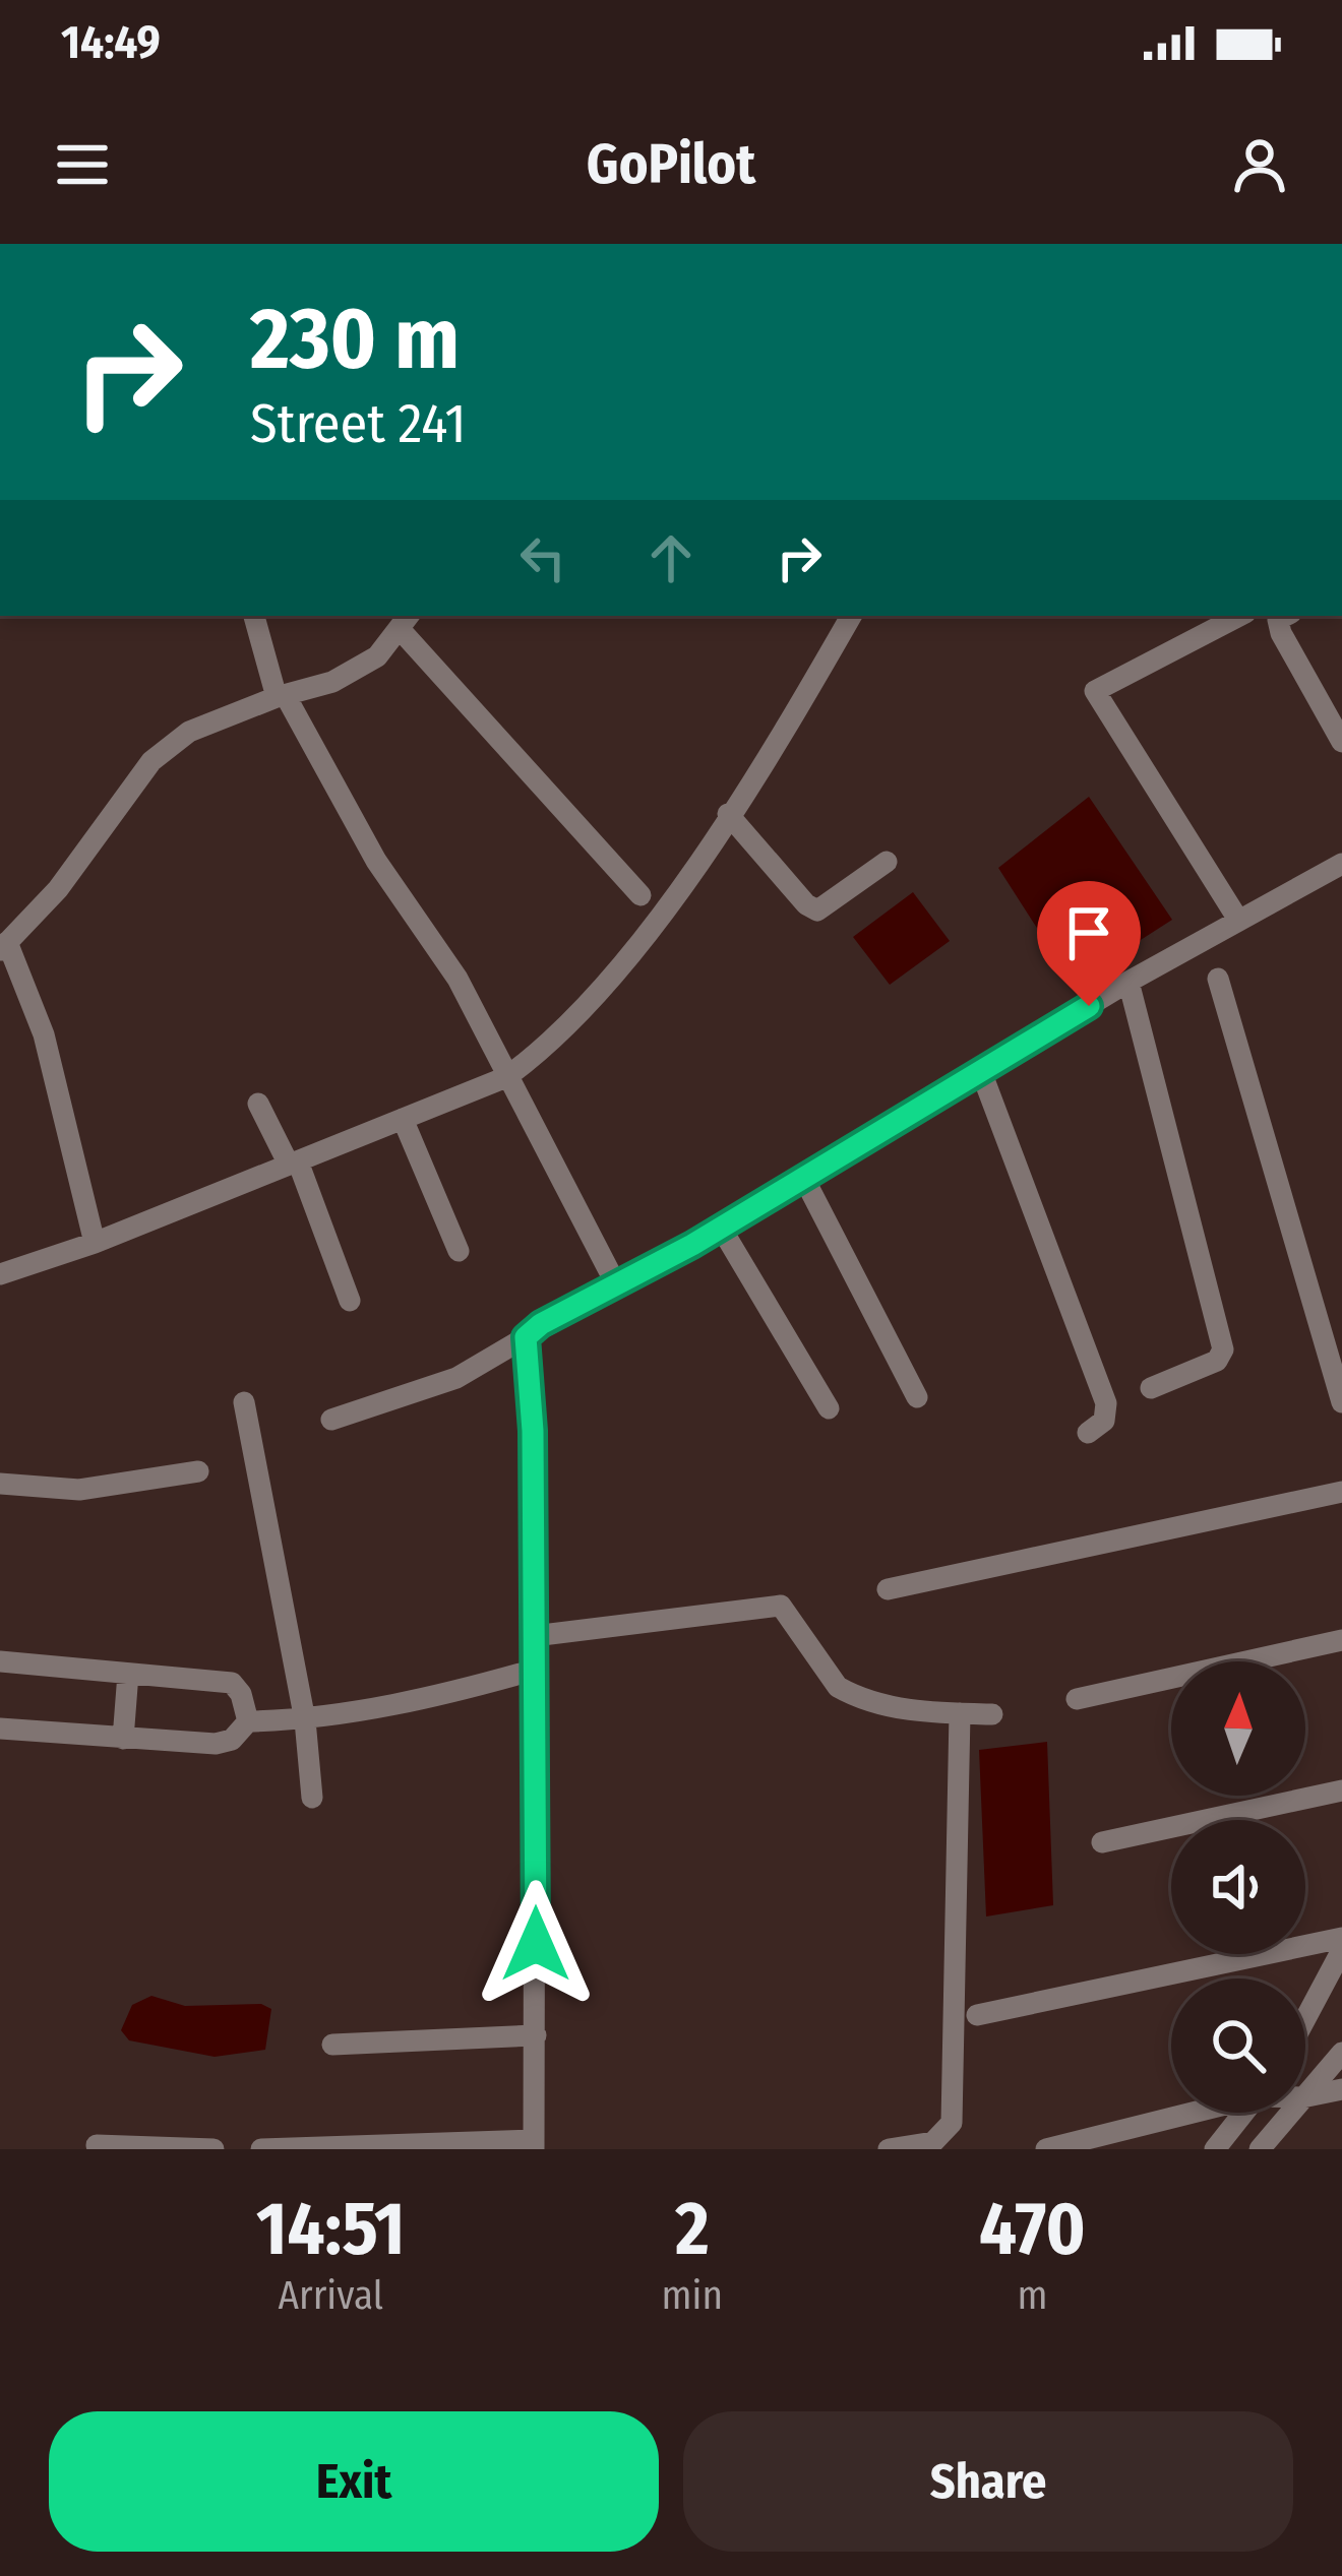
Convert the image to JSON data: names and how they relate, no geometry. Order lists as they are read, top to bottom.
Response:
{
  "north": "top",
  "page": {
    "status": "14:49",
    "header": "GoPilot",
    "turn": ["230 m", "Street 241"],
    "eta": [
      "14:51",
      "Arrival",
      "2",
      "min",
      "470",
      "m"
    ],
    "buttons": ["Exit", "Share"]
  }
}
